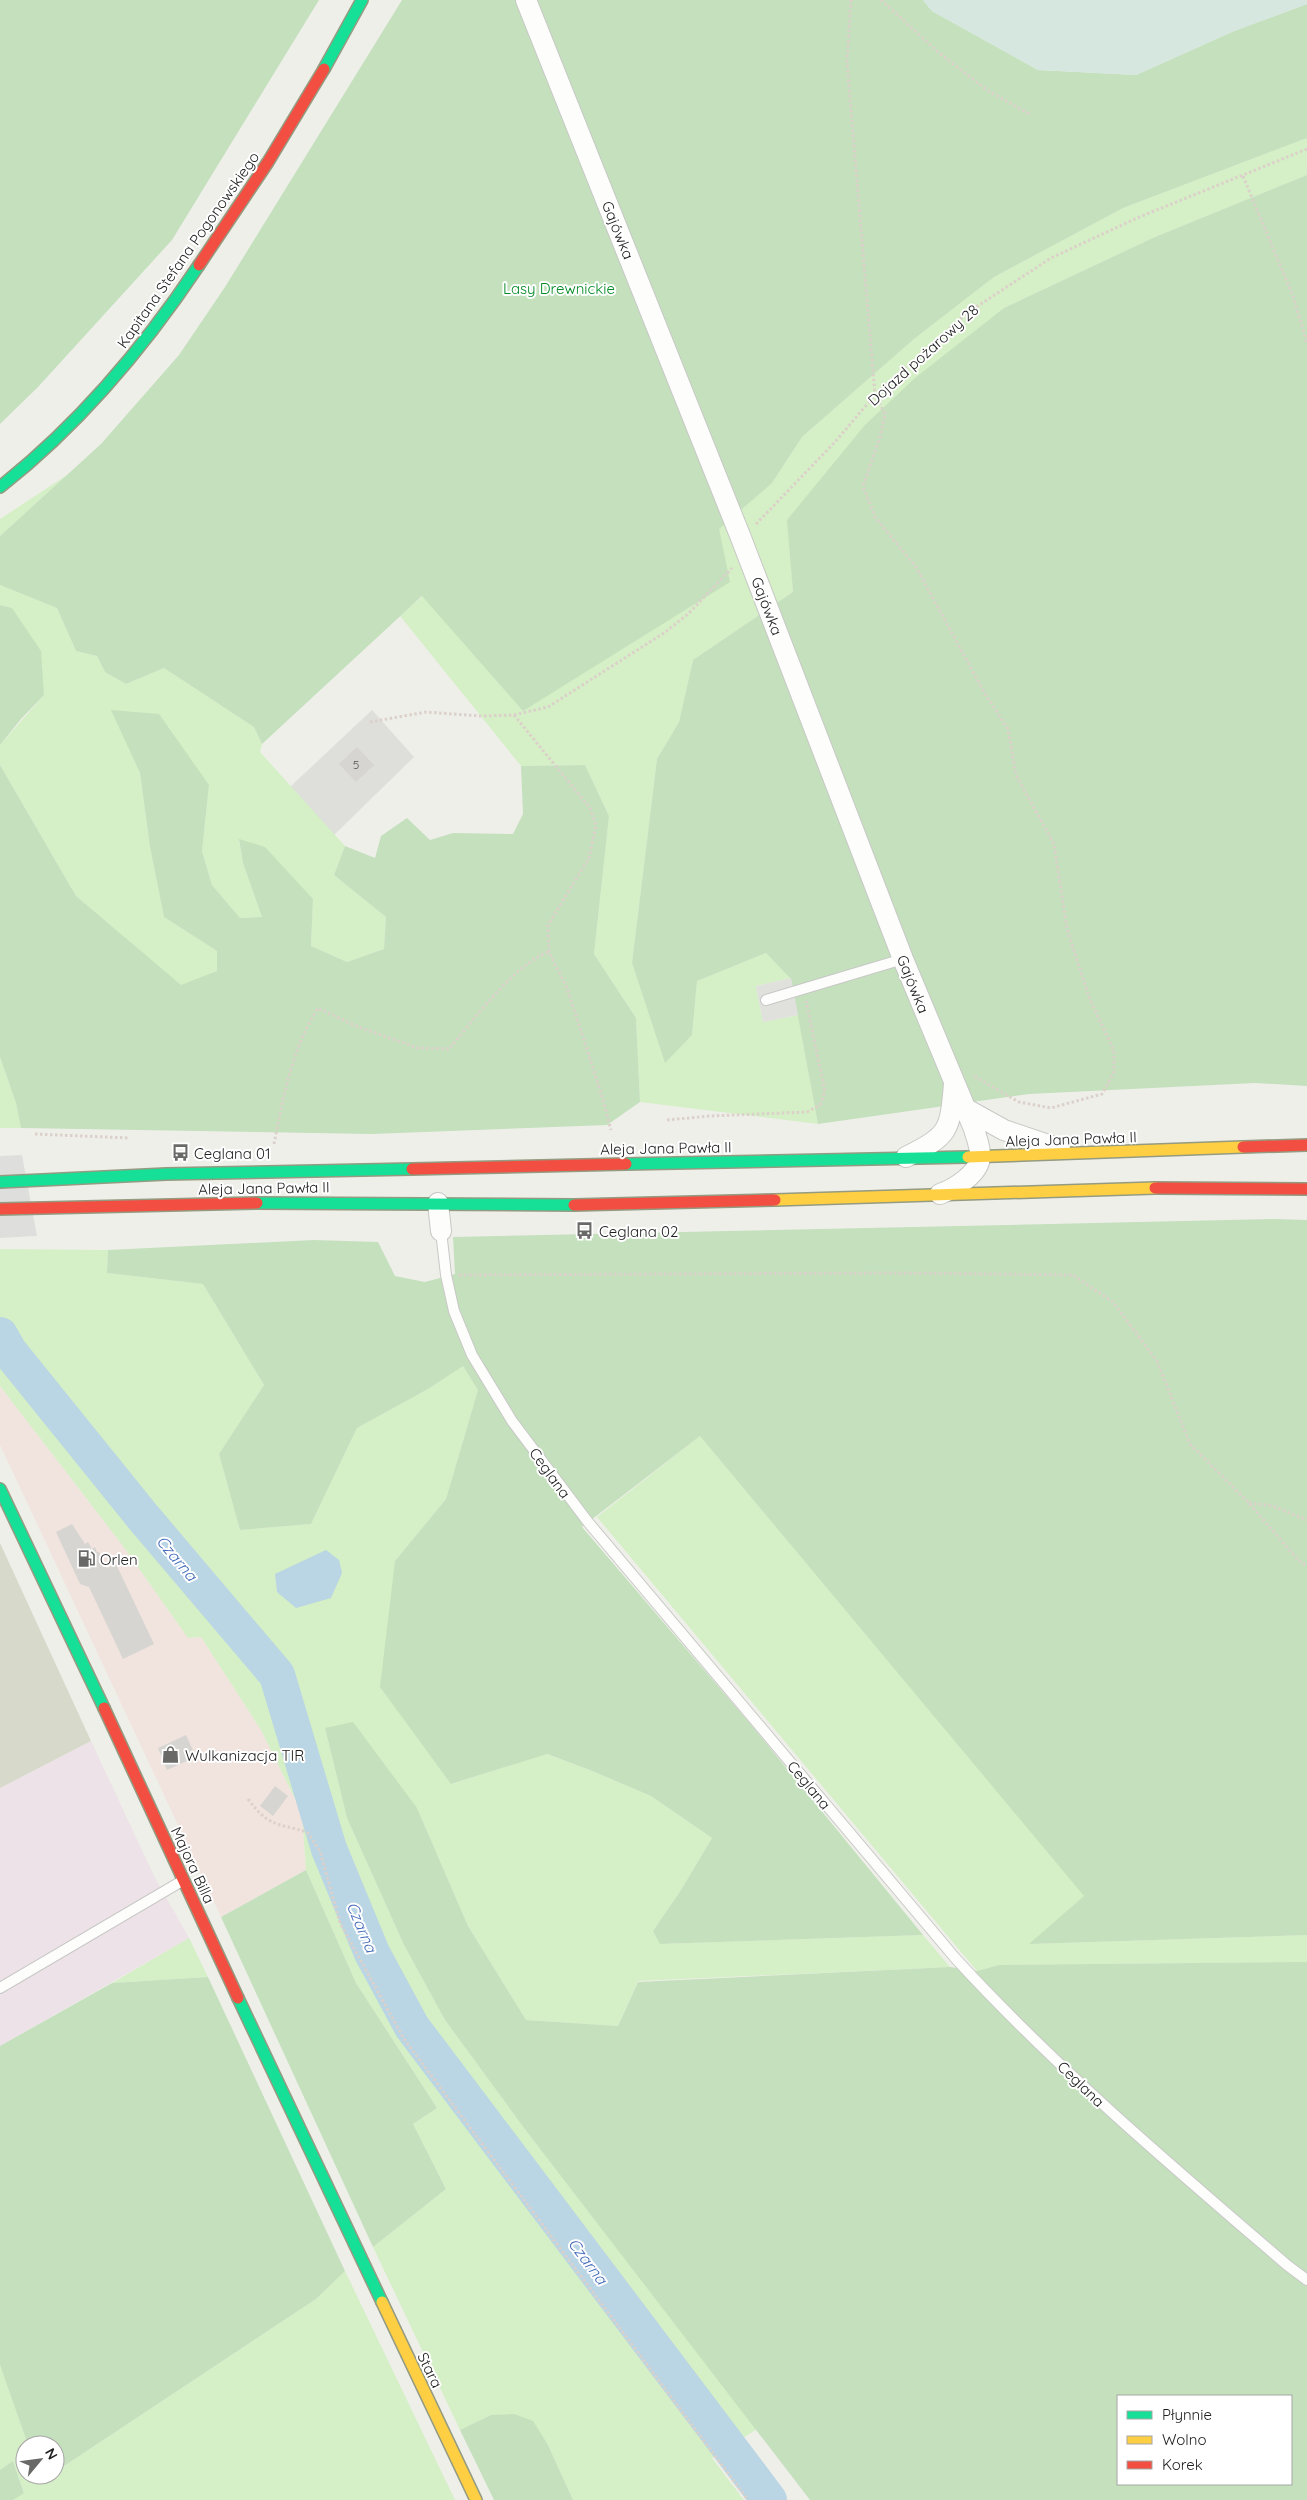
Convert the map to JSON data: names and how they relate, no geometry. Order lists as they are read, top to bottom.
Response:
{
  "streets": {
    "main road": [
      "Kapitana Stefana Pogonowskiego",
      "Aleja Jana Pawła II",
      "Majora Billa",
      "Stara"
    ],
    "street": ["Gajówka", "Ceglana"],
    "path": ["Dojazd pożarowy 28"]
  },
  "crossings": [
    ["Gajówka", "Dojazd pożarowy 28"],
    ["Gajówka", "Aleja Jana Pawła II"],
    ["Aleja Jana Pawła II", "Ceglana"],
    ["Majora Billa", "Stara"]
  ],
  "water": ["Czarna"],
  "parks": ["Lasy Drewnickie"],
  "places": {
    "bus stop": ["Ceglana 01", "Ceglana 02"],
    "fuel station": ["Orlen"],
    "shop": ["Wulkanizacja TIR"]
  },
  "house_numbers": ["5"],
  "legend": ["Płynnie", "Wolno", "Korek"],
  "north": "top right"
}
